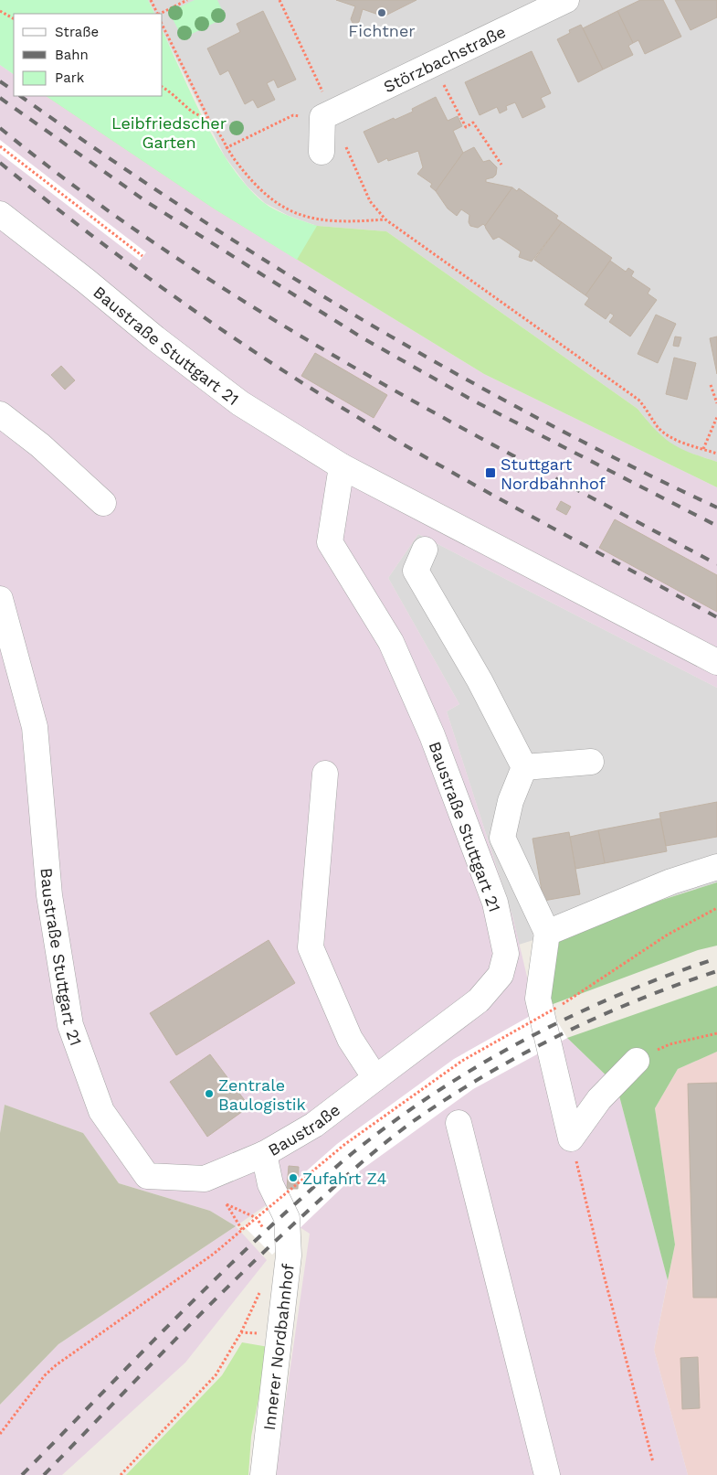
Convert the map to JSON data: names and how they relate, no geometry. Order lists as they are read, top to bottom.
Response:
{
  "streets": {
    "street": [
      "Störzbachstraße",
      "Baustraße Stuttgart 21",
      "Baustraße",
      "Innerer Nordbahnhof"
    ]
  },
  "crossings": [
    ["Baustraße Stuttgart 21", "Baustraße"],
    ["Baustraße", "Innerer Nordbahnhof"]
  ],
  "parks": ["Leibfriedscher Garten"],
  "places": {
    "other": ["Fichtner", "Zentrale Baulogistik", "Zufahrt Z4"],
    "transit": ["Stuttgart Nordbahnhof"]
  },
  "legend": ["Straße", "Bahn", "Park"]
}
